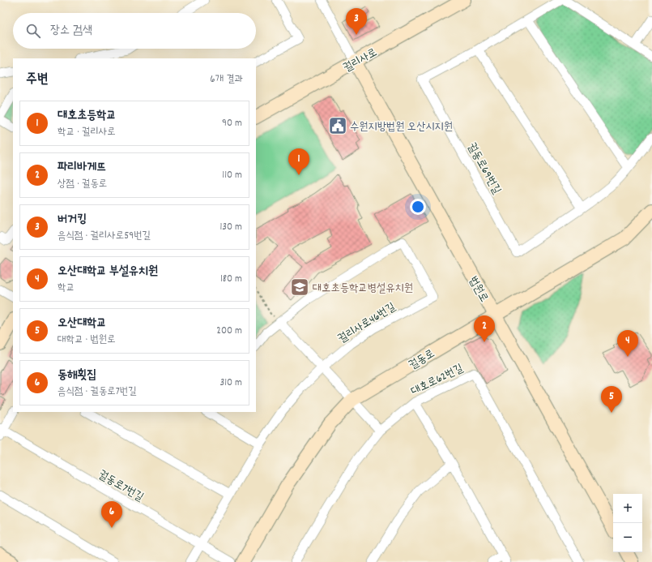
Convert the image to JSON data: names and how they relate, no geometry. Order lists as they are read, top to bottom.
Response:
{
  "streets": {
    "street": [
      "궐리사로",
      "궐동로69번길",
      "법원로",
      "궐리사로46번길",
      "궐동로",
      "대호로62번길",
      "궐동로7번길"
    ]
  },
  "crossings": [
    ["궐리사로", "법원로"],
    ["법원로", "궐동로"],
    ["궐리사로46번길", "궐동로7번길"]
  ],
  "places": {
    "public building": ["수원지방법원 오산시지원"],
    "school or university": ["대호초등학교병설유치원"]
  },
  "page": {
    "pins": [
      "3",
      "1",
      "2",
      "4",
      "5",
      "6"
    ],
    "search": "장소 검색",
    "heading": ["주변", "6개 결과"],
    "list": [
      {
        "mark": "1",
        "name": "대호초등학교",
        "note": "학교 · 궐리사로",
        "value": "90 m"
      },
      {
        "mark": "2",
        "name": "파리바게뜨",
        "note": "상점 · 궐동로",
        "value": "110 m"
      },
      {
        "mark": "3",
        "name": "버거킹",
        "note": "음식점 · 궐리사로59번길",
        "value": "130 m"
      },
      {
        "mark": "4",
        "name": "오산대학교 부설유치원",
        "note": "학교",
        "value": "180 m"
      },
      {
        "mark": "5",
        "name": "오산대학교",
        "note": "대학교 · 법원로",
        "value": "200 m"
      },
      {
        "mark": "6",
        "name": "동해횟집",
        "note": "음식점 · 궐동로7번길",
        "value": "310 m"
      }
    ],
    "map_buttons": ["+", "−"]
  }
}
